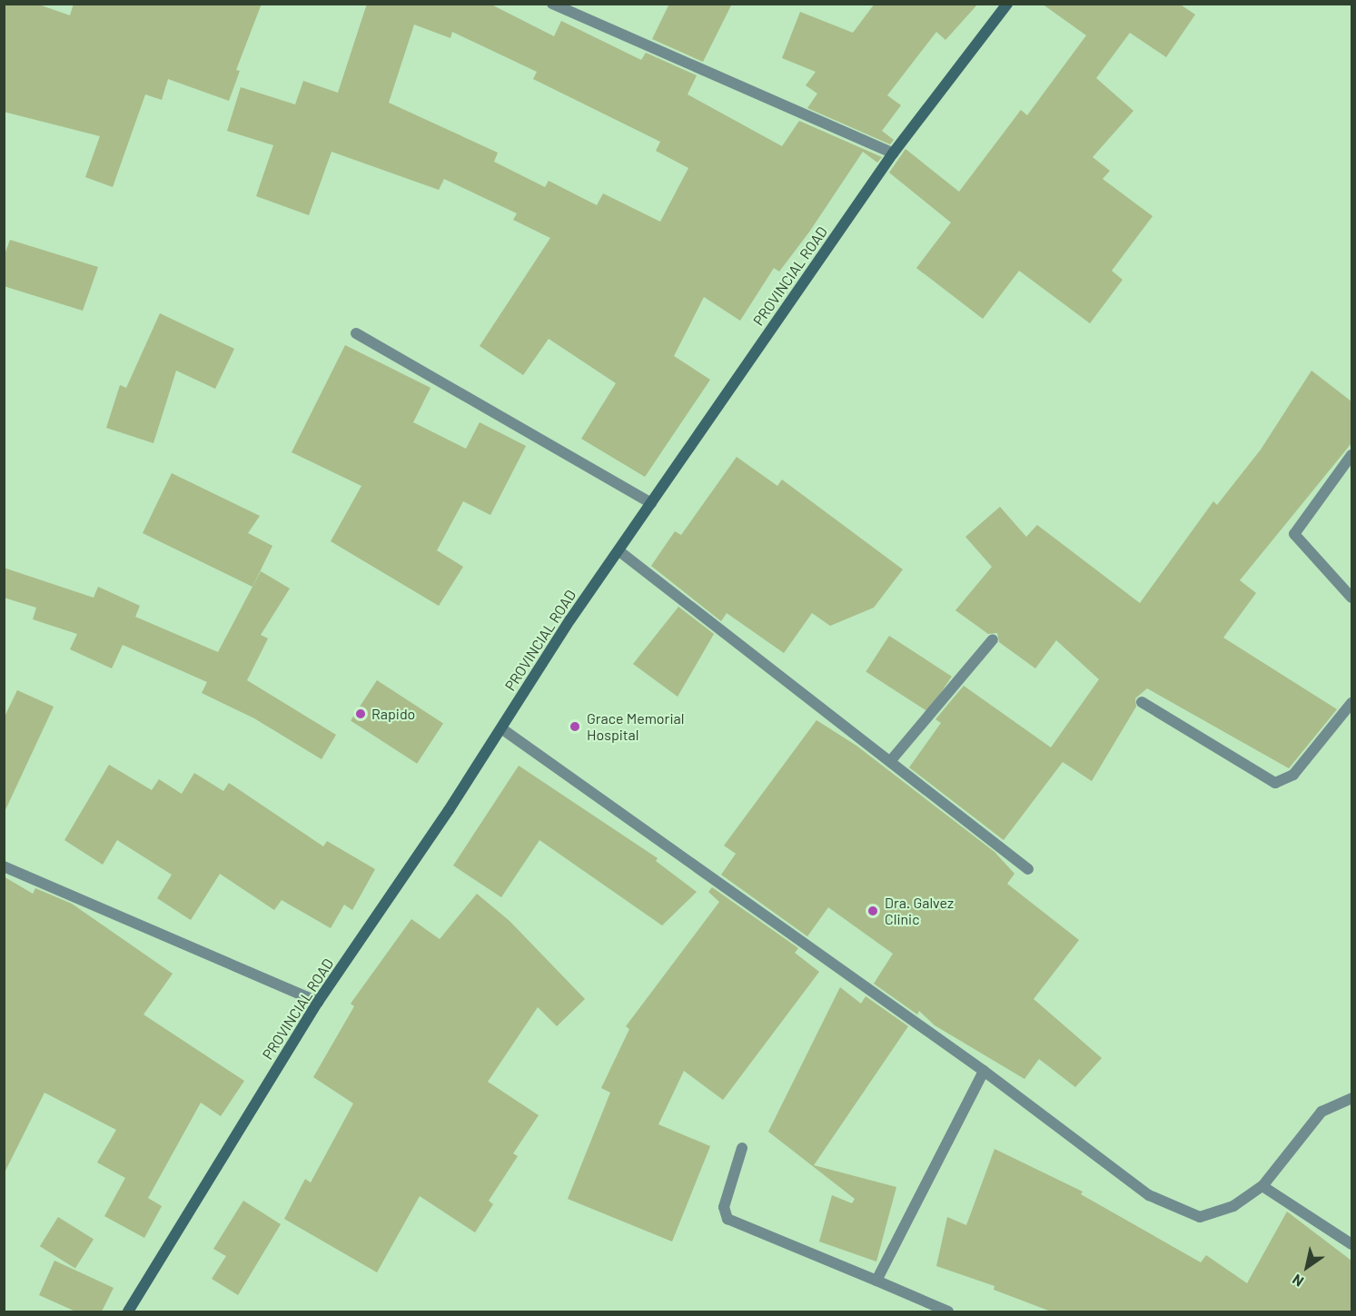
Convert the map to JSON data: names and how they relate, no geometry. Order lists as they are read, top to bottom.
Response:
{
  "streets": {
    "main road": ["PROVINCIAL ROAD"]
  },
  "places": ["Rapido", "Grace Memorial Hospital", "Dra. Galvez Clinic"],
  "north": "bottom left"
}
